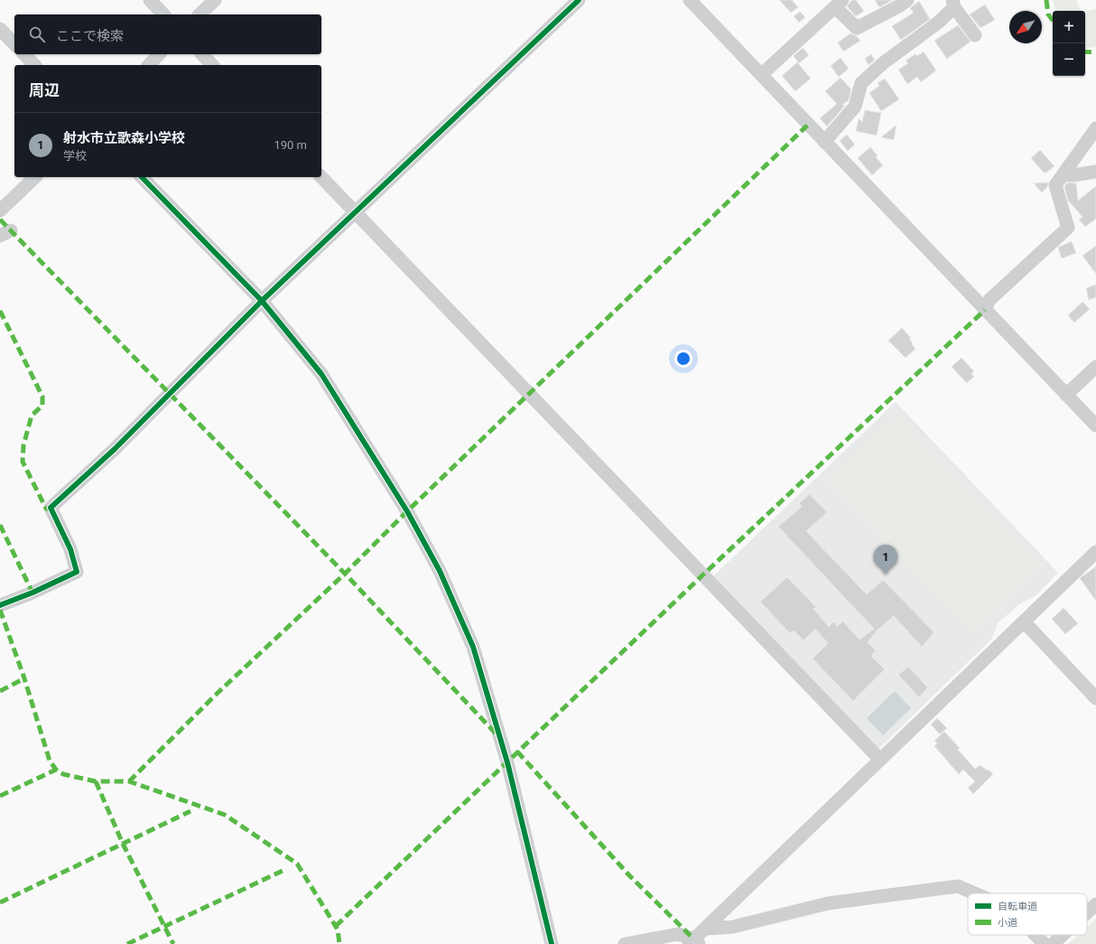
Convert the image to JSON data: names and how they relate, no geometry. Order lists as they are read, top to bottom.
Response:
{
  "legend": ["自転車道", "小道"],
  "north": "bottom left",
  "page": {
    "map_buttons": ["+", "−"],
    "search": "ここで検索",
    "heading": "周辺",
    "list": [
      {
        "mark": "1",
        "name": "射水市立歌森小学校",
        "note": "学校",
        "value": "190 m"
      }
    ],
    "pins": "1"
  }
}
